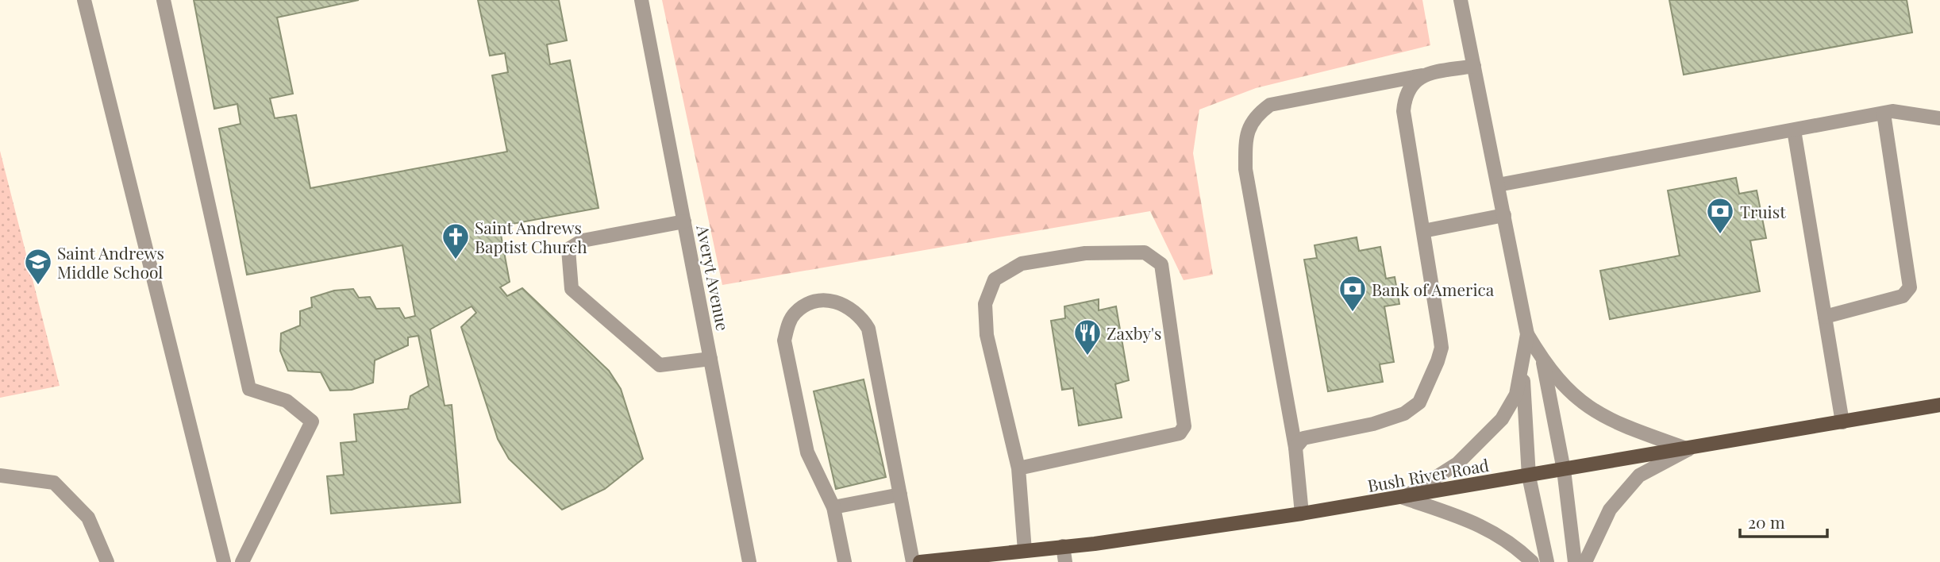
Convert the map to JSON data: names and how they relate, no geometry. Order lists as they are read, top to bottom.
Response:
{
  "streets": {
    "main road": ["Bush River Road"],
    "street": ["Averyt Avenue"]
  },
  "places": {
    "bank": ["Truist", "Bank of America"],
    "church": ["Saint Andrews Baptist Church"],
    "school or university": ["Saint Andrews Middle School"],
    "restaurant": ["Zaxby's"]
  },
  "scale_bar": "20 m"
}
